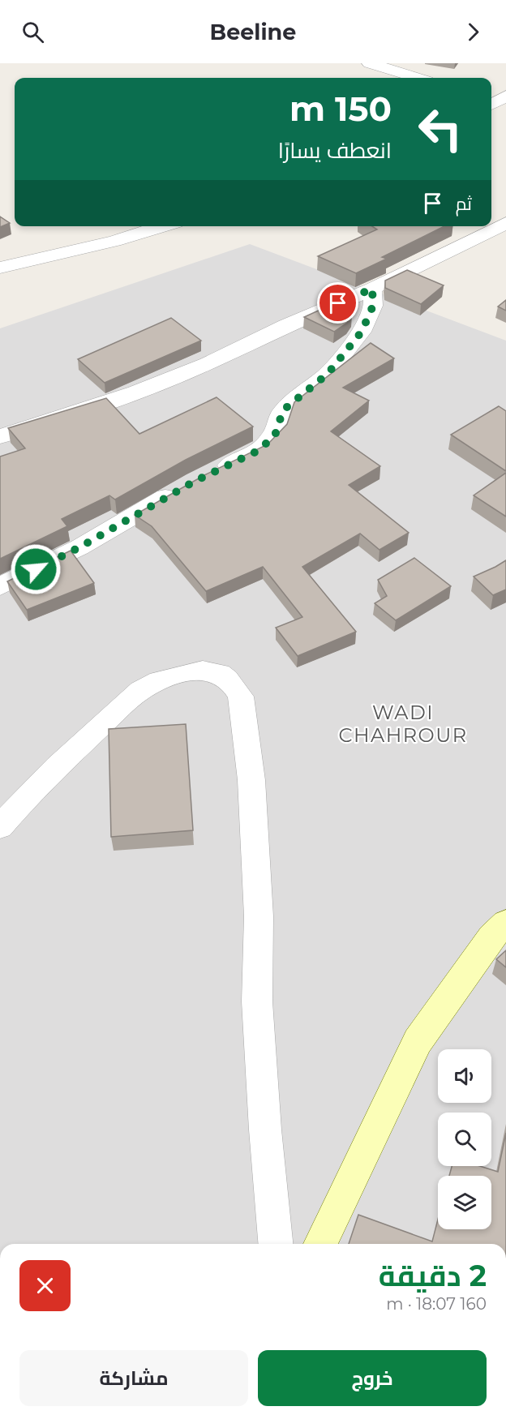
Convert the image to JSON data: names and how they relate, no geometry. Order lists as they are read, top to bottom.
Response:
{
  "districts": ["WADI CHAHROUR"],
  "page": {
    "header": "Beeline",
    "turn": ["150 m", "انعطف يسارًا"],
    "then": "ثم",
    "heading": ["2 دقيقة", "160 m · 18:07"],
    "buttons": ["خروج", "مشاركة"]
  }
}
